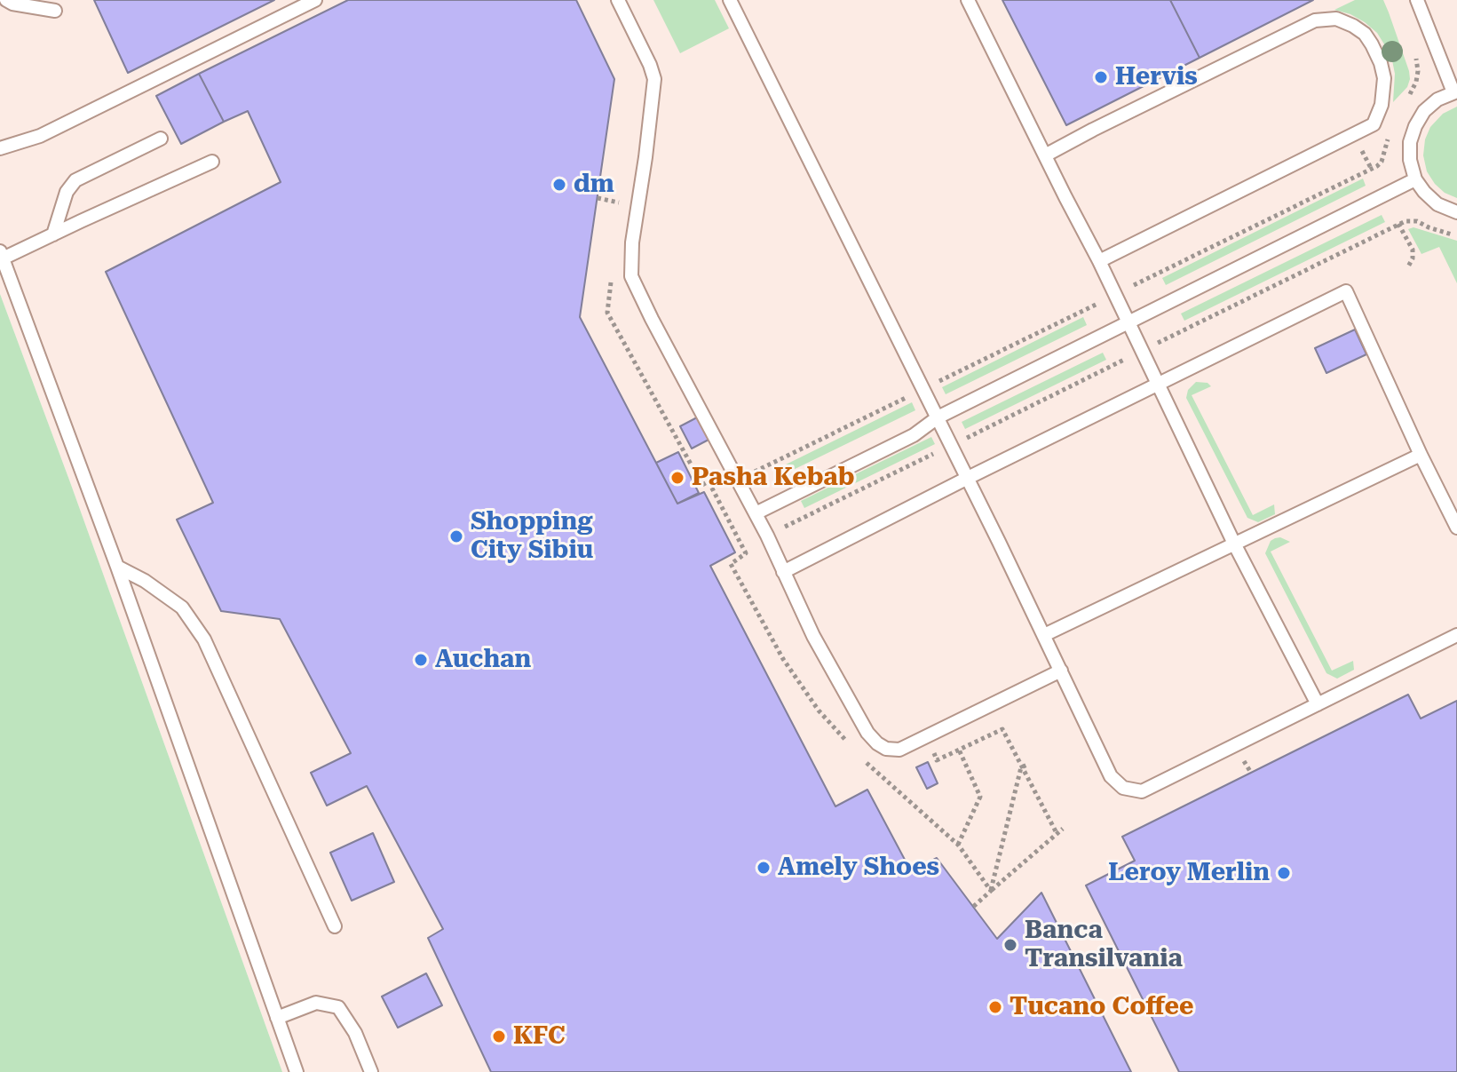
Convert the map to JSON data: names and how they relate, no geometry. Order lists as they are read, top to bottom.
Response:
{
  "places": [
    "Hervis",
    "dm",
    "Pasha Kebab",
    "Shopping City Sibiu",
    "Auchan",
    "Amely Shoes",
    "Leroy Merlin",
    "Banca Transilvania",
    "Tucano Coffee",
    "KFC"
  ]
}
